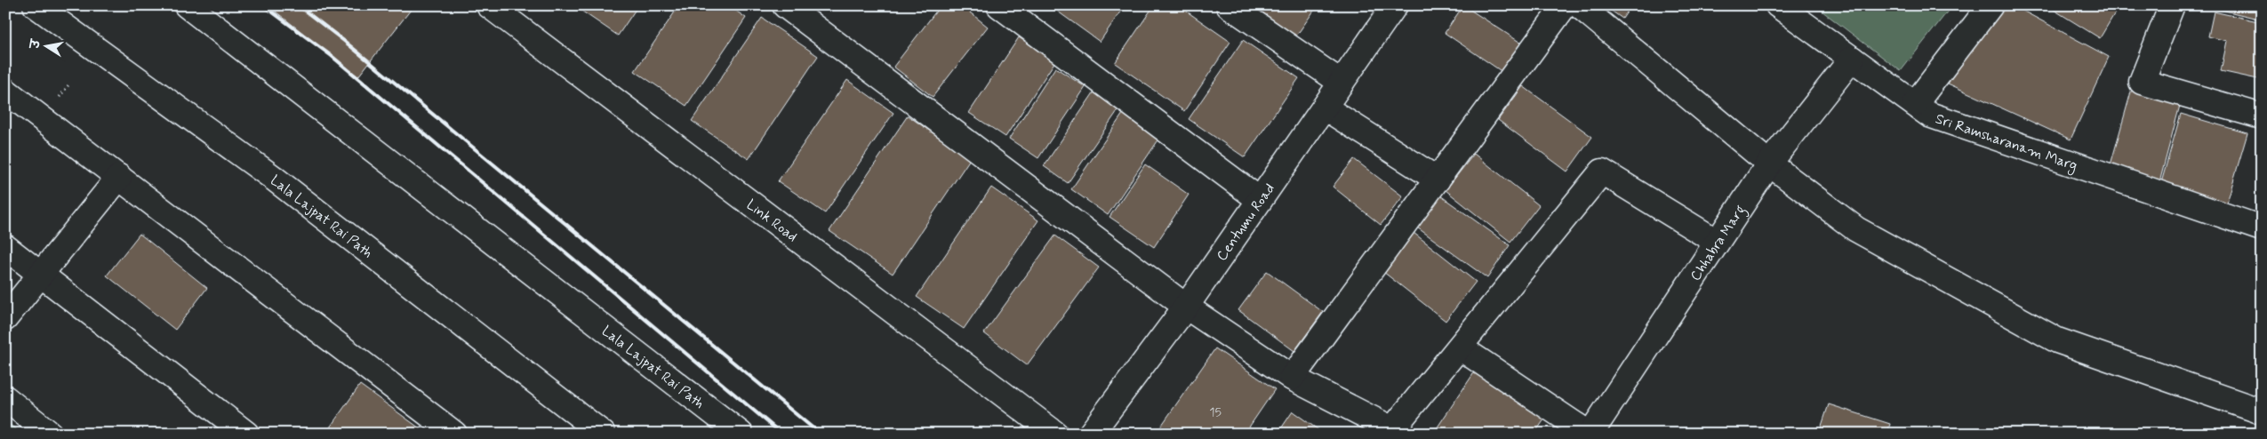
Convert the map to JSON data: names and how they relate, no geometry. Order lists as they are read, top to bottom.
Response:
{
  "streets": {
    "street": [
      "Sri Ramsharanam Marg",
      "Lala Lajpat Rai Path",
      "Link Road",
      "Centumu Road",
      "Chhabra Marg"
    ]
  },
  "crossings": [
    ["Sri Ramsharanam Marg", "Chhabra Marg"]
  ],
  "house_numbers": ["15"],
  "north": "left"
}
